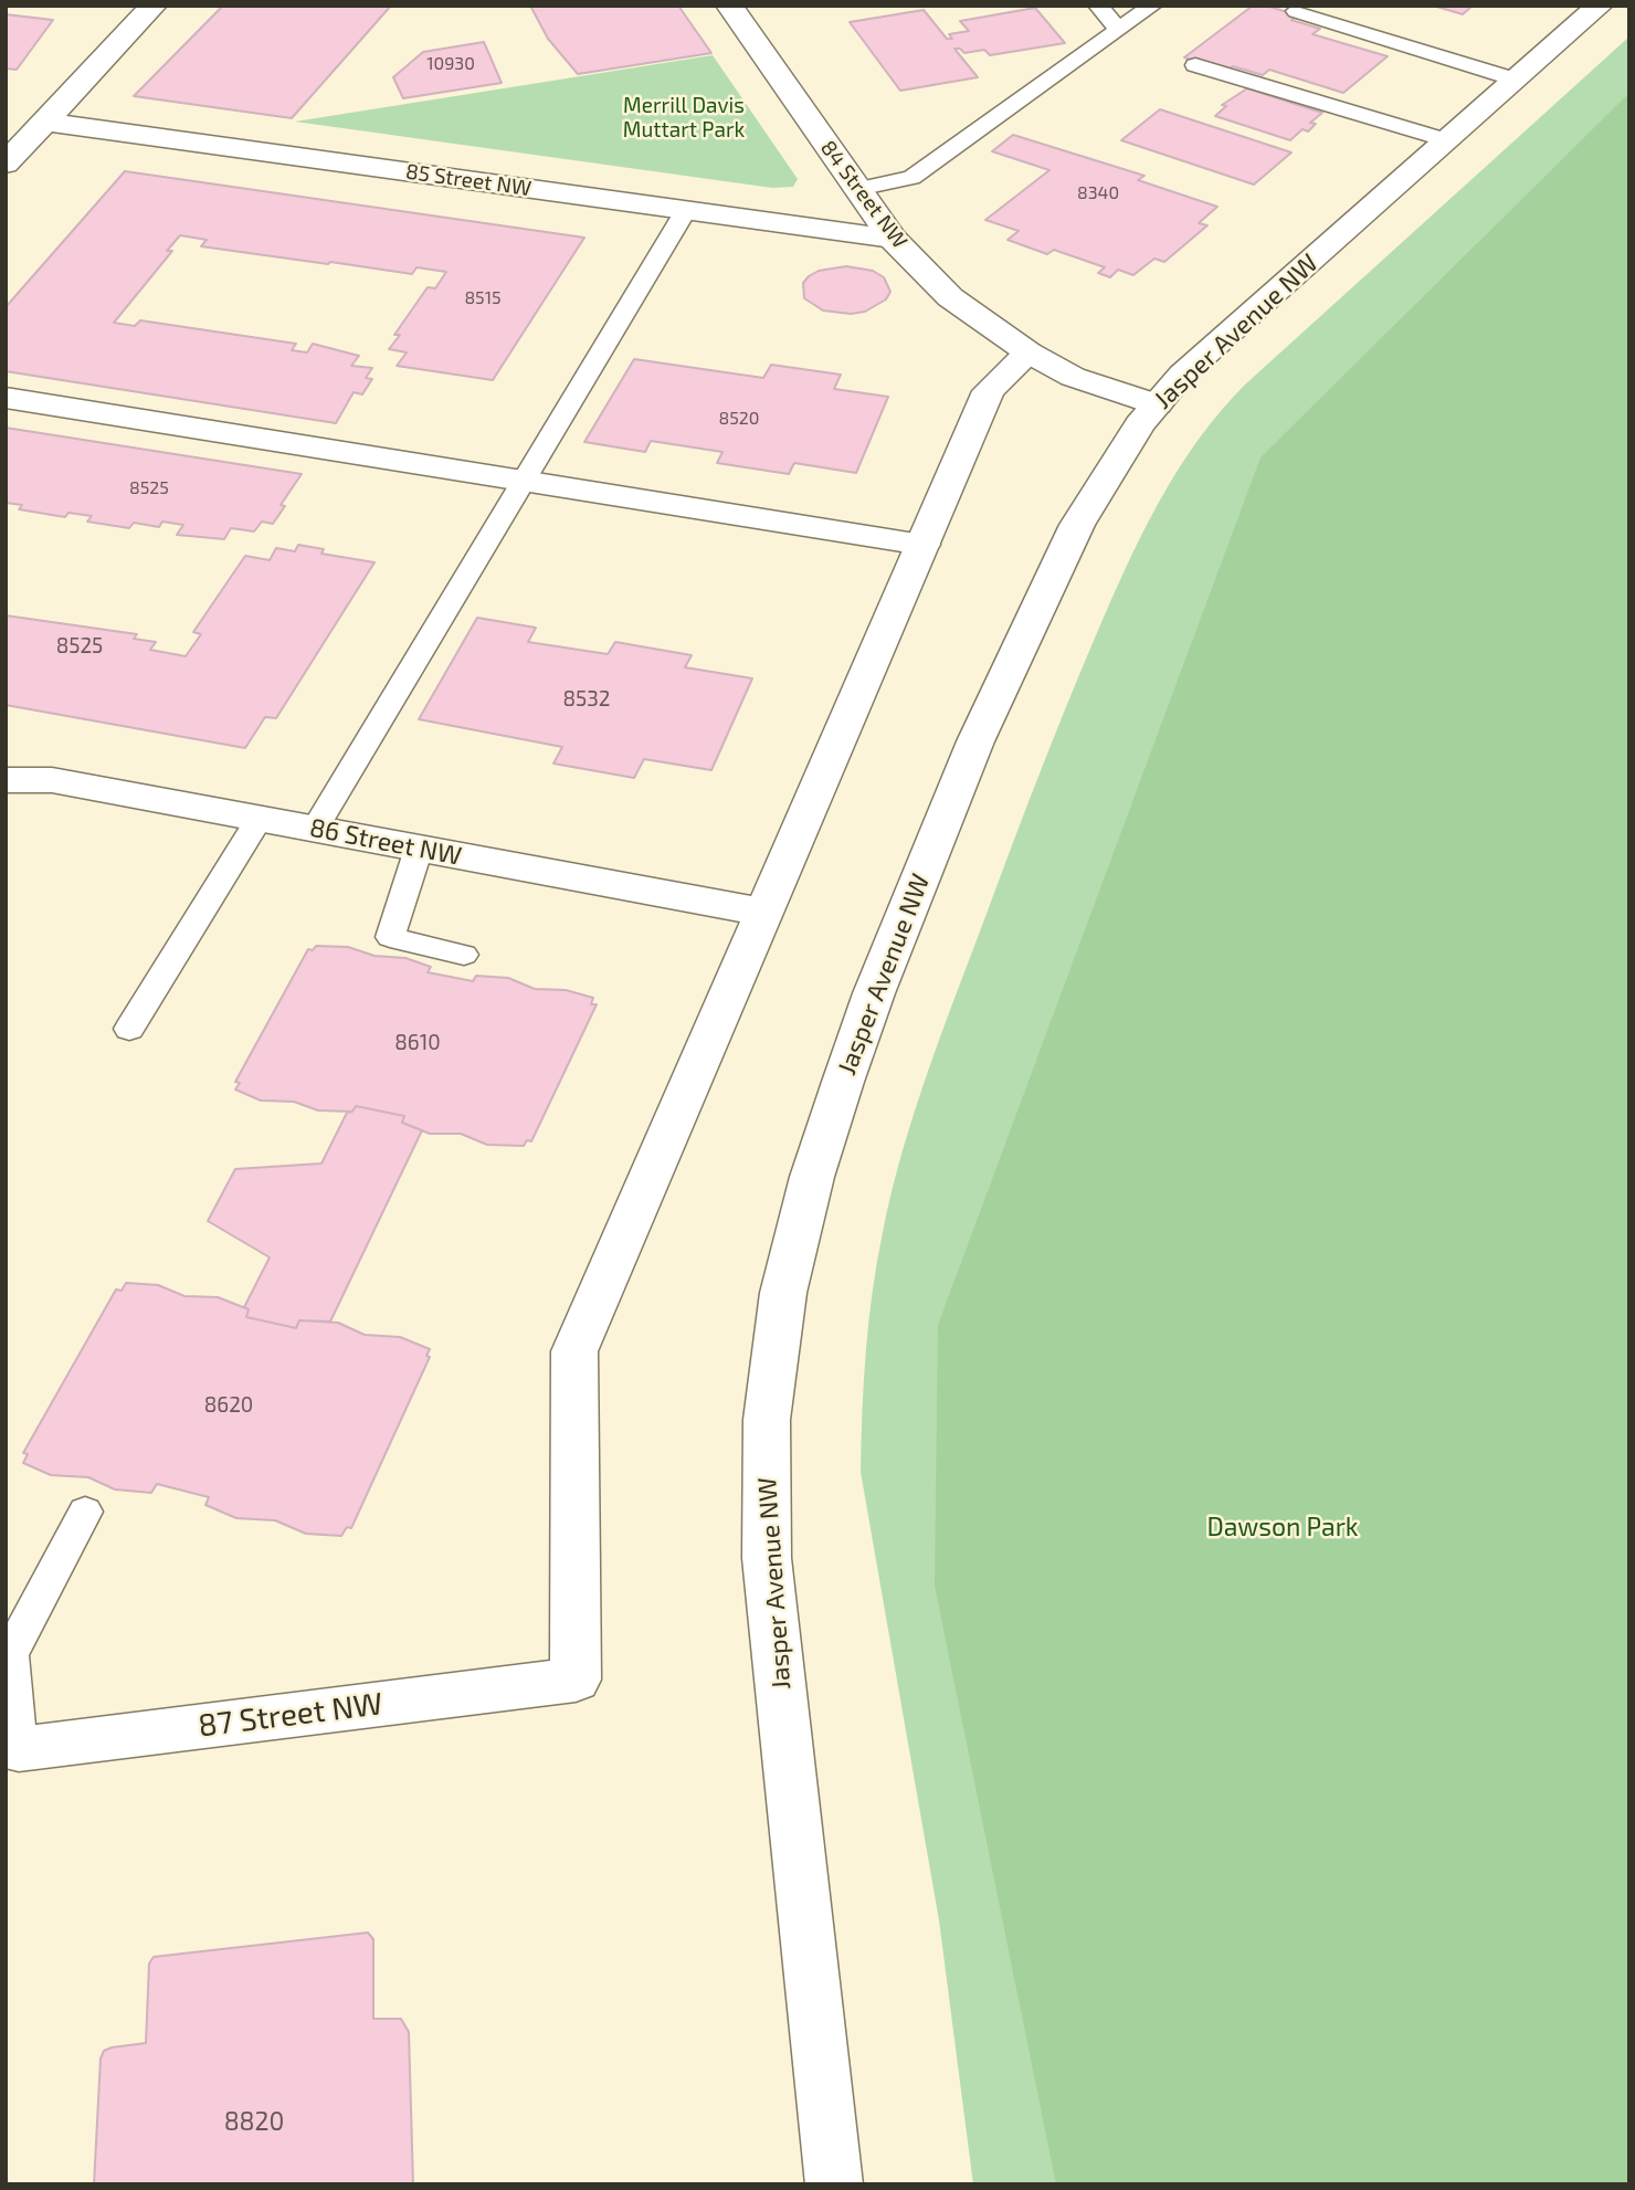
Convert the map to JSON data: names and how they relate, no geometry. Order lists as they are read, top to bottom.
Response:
{
  "streets": {
    "street": [
      "85 Street NW",
      "84 Street NW",
      "Jasper Avenue NW",
      "86 Street NW",
      "87 Street NW"
    ]
  },
  "crossings": [
    ["85 Street NW", "84 Street NW"],
    ["84 Street NW", "Jasper Avenue NW"],
    ["86 Street NW", "87 Street NW"]
  ],
  "parks": ["Merrill Davis Muttart Park", "Dawson Park"],
  "house_numbers": [
    "10930",
    "8340",
    "8515",
    "8520",
    "8525",
    "8525",
    "8532",
    "8610",
    "8620",
    "8820"
  ]
}
